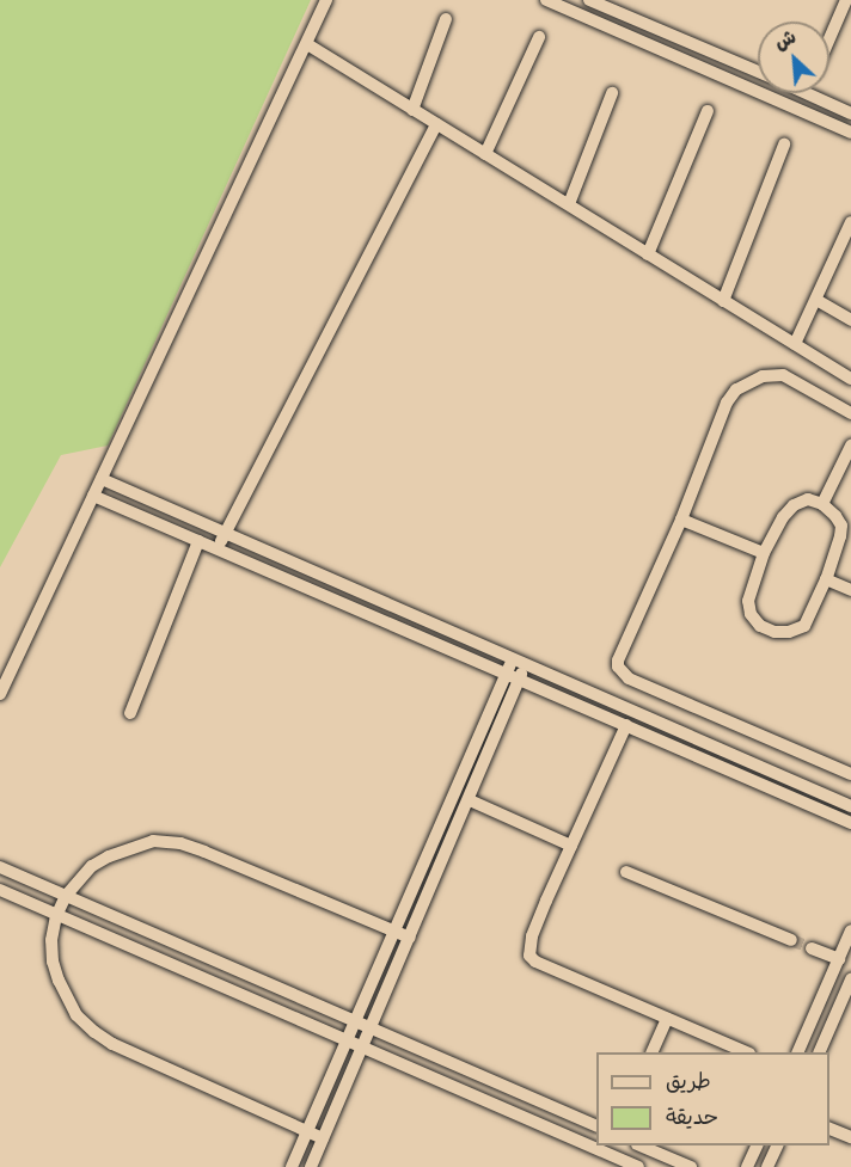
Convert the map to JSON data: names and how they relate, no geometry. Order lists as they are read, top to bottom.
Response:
{
  "legend": ["طريق", "حديقة"],
  "north": "top left"
}
